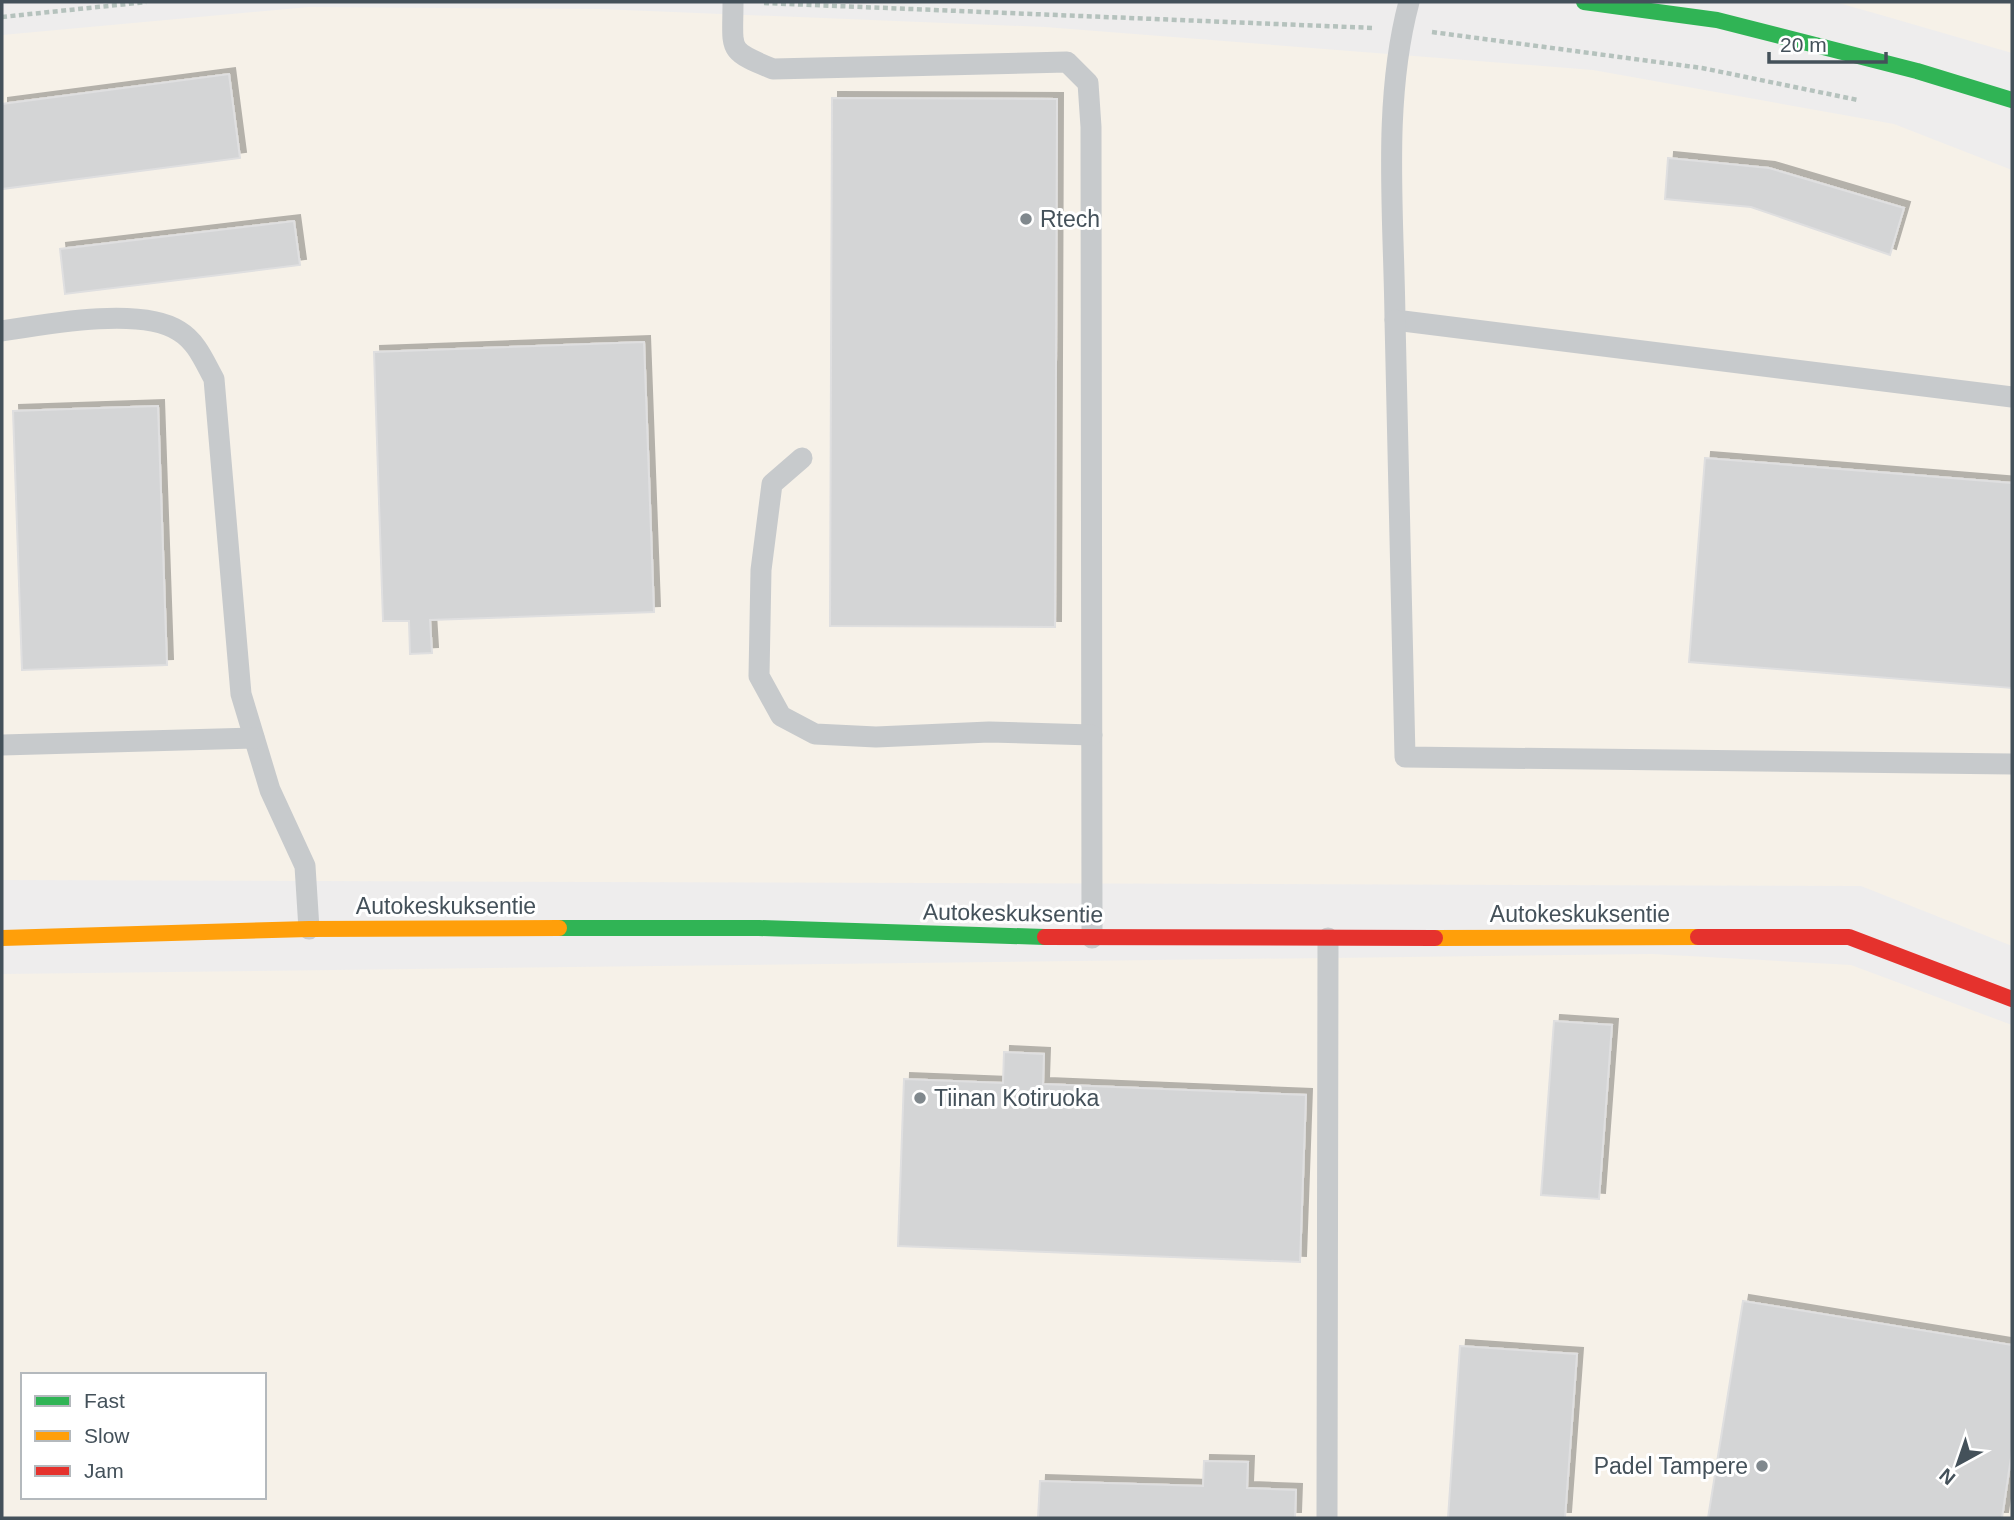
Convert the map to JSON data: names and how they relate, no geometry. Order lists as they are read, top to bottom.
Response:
{
  "streets": {
    "street": ["Autokeskuksentie"]
  },
  "places": ["Rtech", "Tiinan Kotiruoka", "Padel Tampere"],
  "legend": ["Fast", "Slow", "Jam"],
  "scale_bar": "20 m",
  "north": "bottom left"
}
